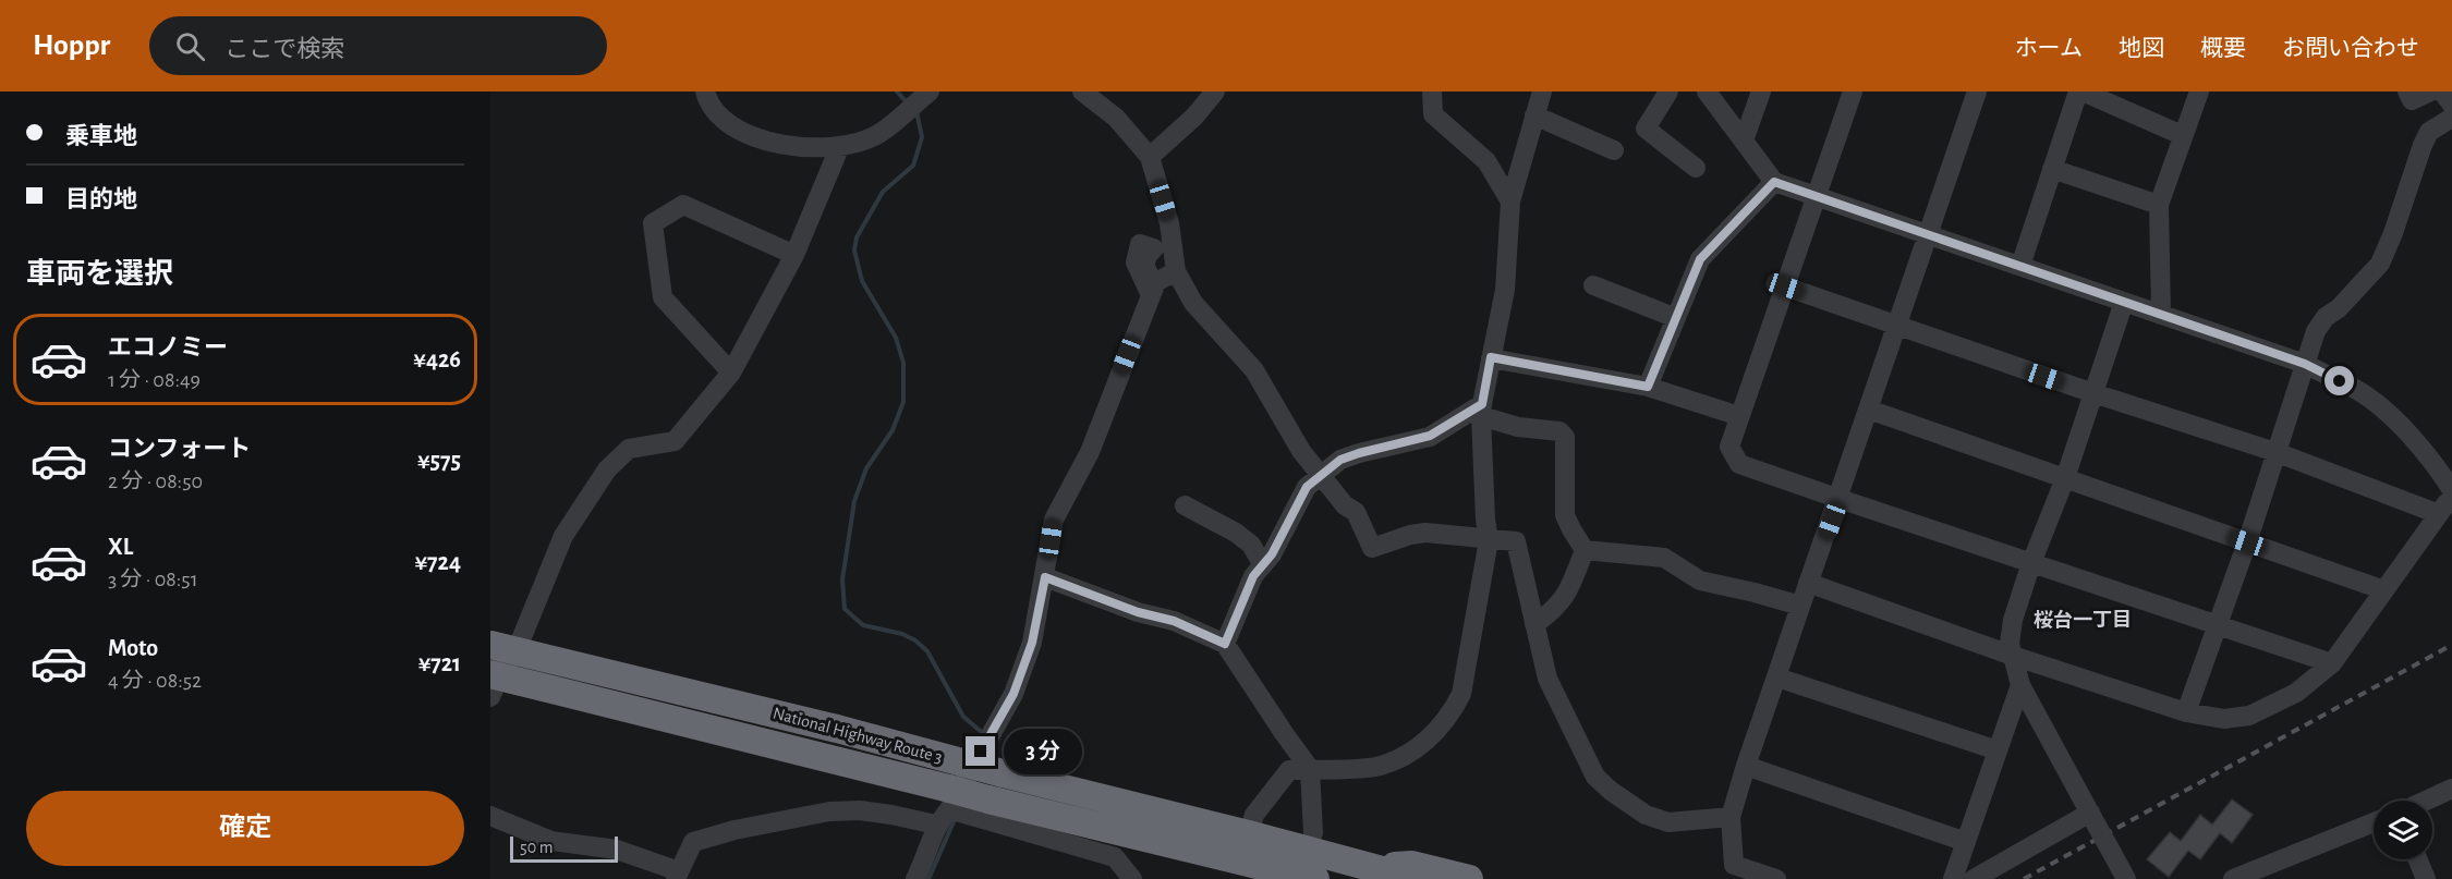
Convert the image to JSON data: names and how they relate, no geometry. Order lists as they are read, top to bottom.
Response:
{
  "streets": {
    "highway": ["National Highway Route 3"]
  },
  "districts": ["桜台一丁目"],
  "scale_bar": "50 m",
  "page": {
    "header": "Hoppr",
    "search": "ここで検索",
    "nav": [
      "ホーム",
      "地図",
      "概要",
      "お問い合わせ"
    ],
    "banner": ["乗車地", "目的地"],
    "heading": "車両を選択",
    "list": [
      {
        "name": "エコノミー",
        "note": "1 分 · 08:49",
        "value": "¥426"
      },
      {
        "name": "コンフォート",
        "note": "2 分 · 08:50",
        "value": "¥575"
      },
      {
        "name": "XL",
        "note": "3 分 · 08:51",
        "value": "¥724"
      },
      {
        "name": "Moto",
        "note": "4 分 · 08:52",
        "value": "¥721"
      }
    ],
    "bubble": "3 分",
    "buttons": "確定",
    "scale": "50 m"
  }
}
